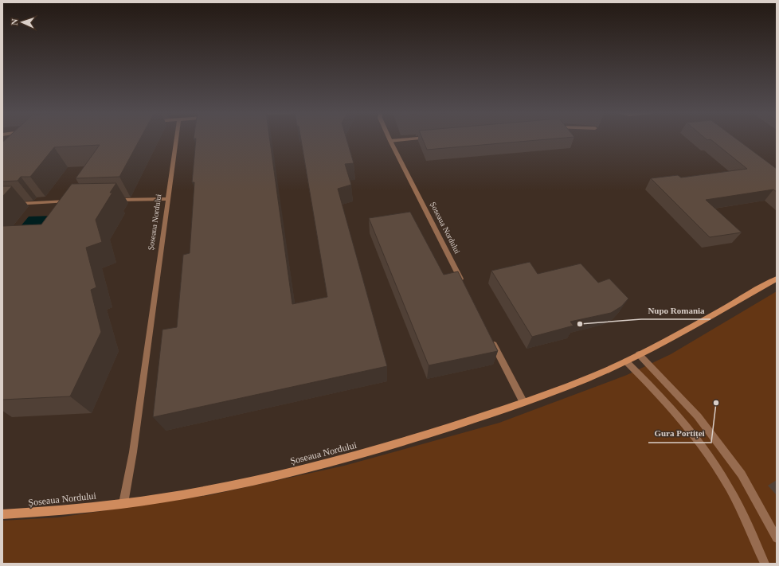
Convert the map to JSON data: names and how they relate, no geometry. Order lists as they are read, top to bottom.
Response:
{
  "streets": {
    "main road": ["Șoseaua Nordului"]
  },
  "places": ["Nupo Romania", "Gura Portiței"],
  "north": "left"
}
